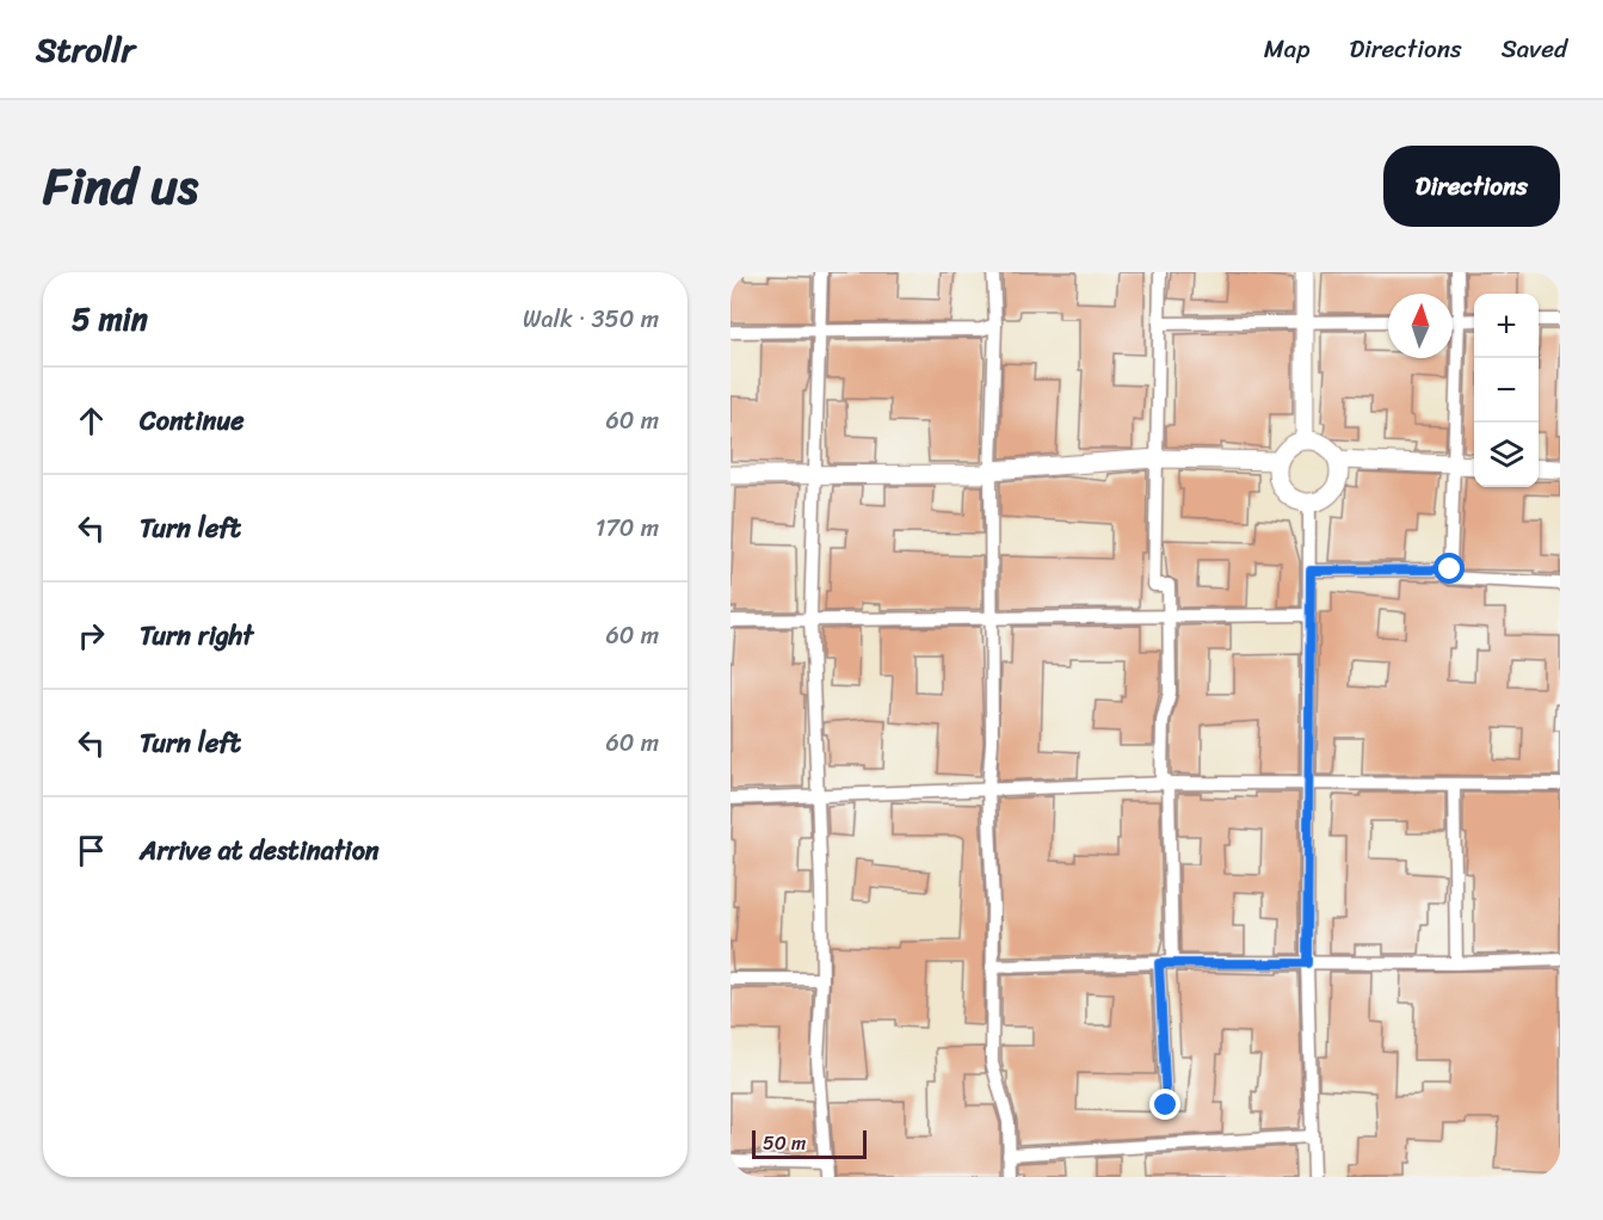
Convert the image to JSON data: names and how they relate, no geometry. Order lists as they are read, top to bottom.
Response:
{
  "scale_bar": "50 m",
  "north": "top",
  "page": {
    "header": "Strollr",
    "nav": ["Map", "Directions", "Saved"],
    "title": "Find us",
    "buttons": "Directions",
    "heading": ["5 min", "Walk · 350 m"],
    "map_buttons": ["+", "−"],
    "list": [
      ["Continue", "60 m"],
      ["Turn left", "170 m"],
      ["Turn right", "60 m"],
      ["Turn left", "60 m"],
      "Arrive at destination"
    ],
    "scale": "50 m"
  }
}
